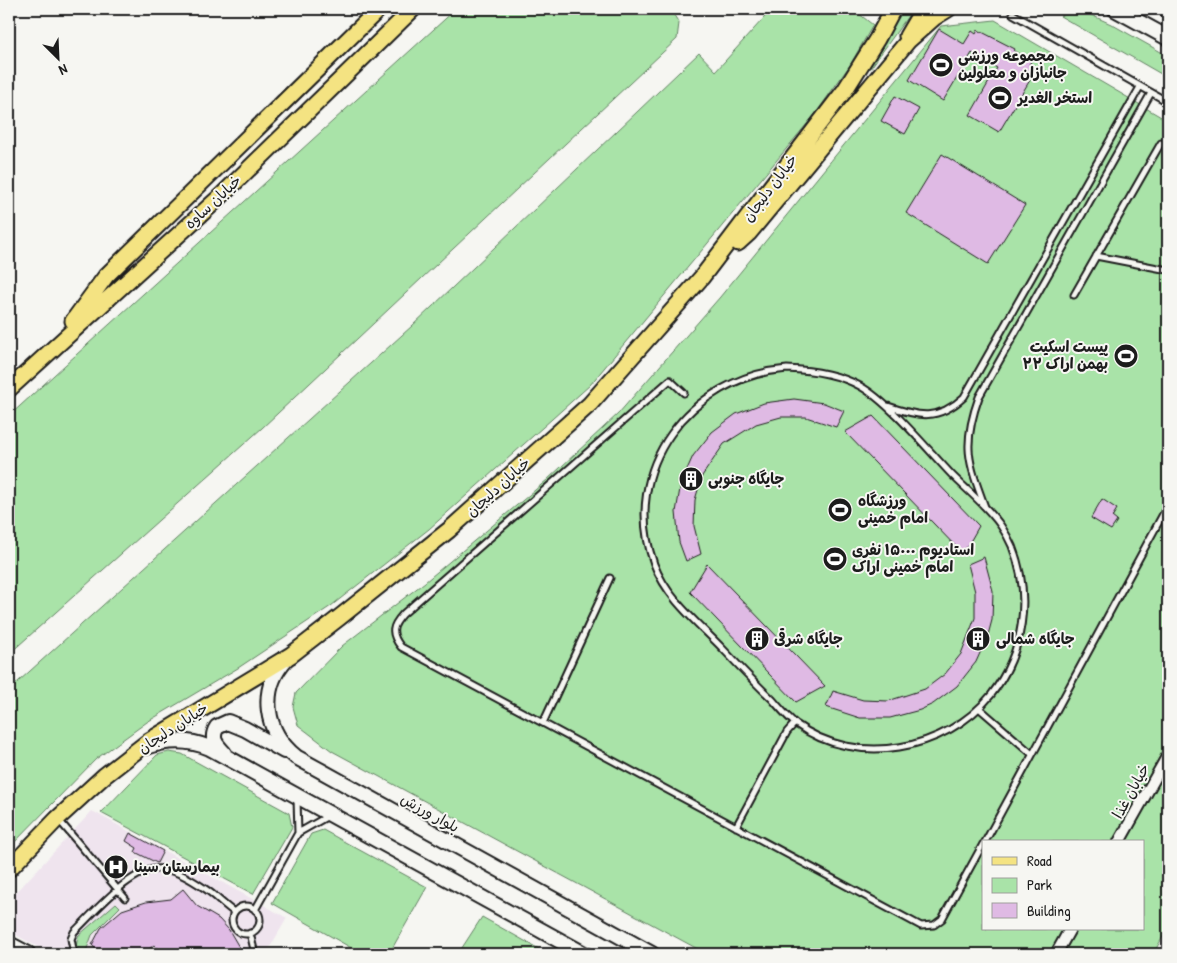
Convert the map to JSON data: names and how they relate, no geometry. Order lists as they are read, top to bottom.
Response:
{
  "streets": {
    "main road": ["خیابان دلیجان", "خیابان ساوه", "بلوار ورزش"],
    "street": ["خیابان غذا"]
  },
  "crossings": [
    ["خیابان دلیجان", "بلوار ورزش"]
  ],
  "places": {
    "sports": [
      "مجموعه ورزشی جانبازان و معلولین",
      "استخر الغدیر",
      "پیست اسکیت ۲۲ بهمن اراک",
      "ورزشگاه امام خمینی",
      "استادیوم ۱۵۰۰۰ نفری امام خمینی اراک"
    ],
    "building": ["جایگاه جنوبی", "جایگاه شرقی", "جایگاه شمالی"],
    "hospital": ["بیمارستان سینا"]
  },
  "legend": ["Road", "Park", "Building"],
  "north": "bottom right"
}
